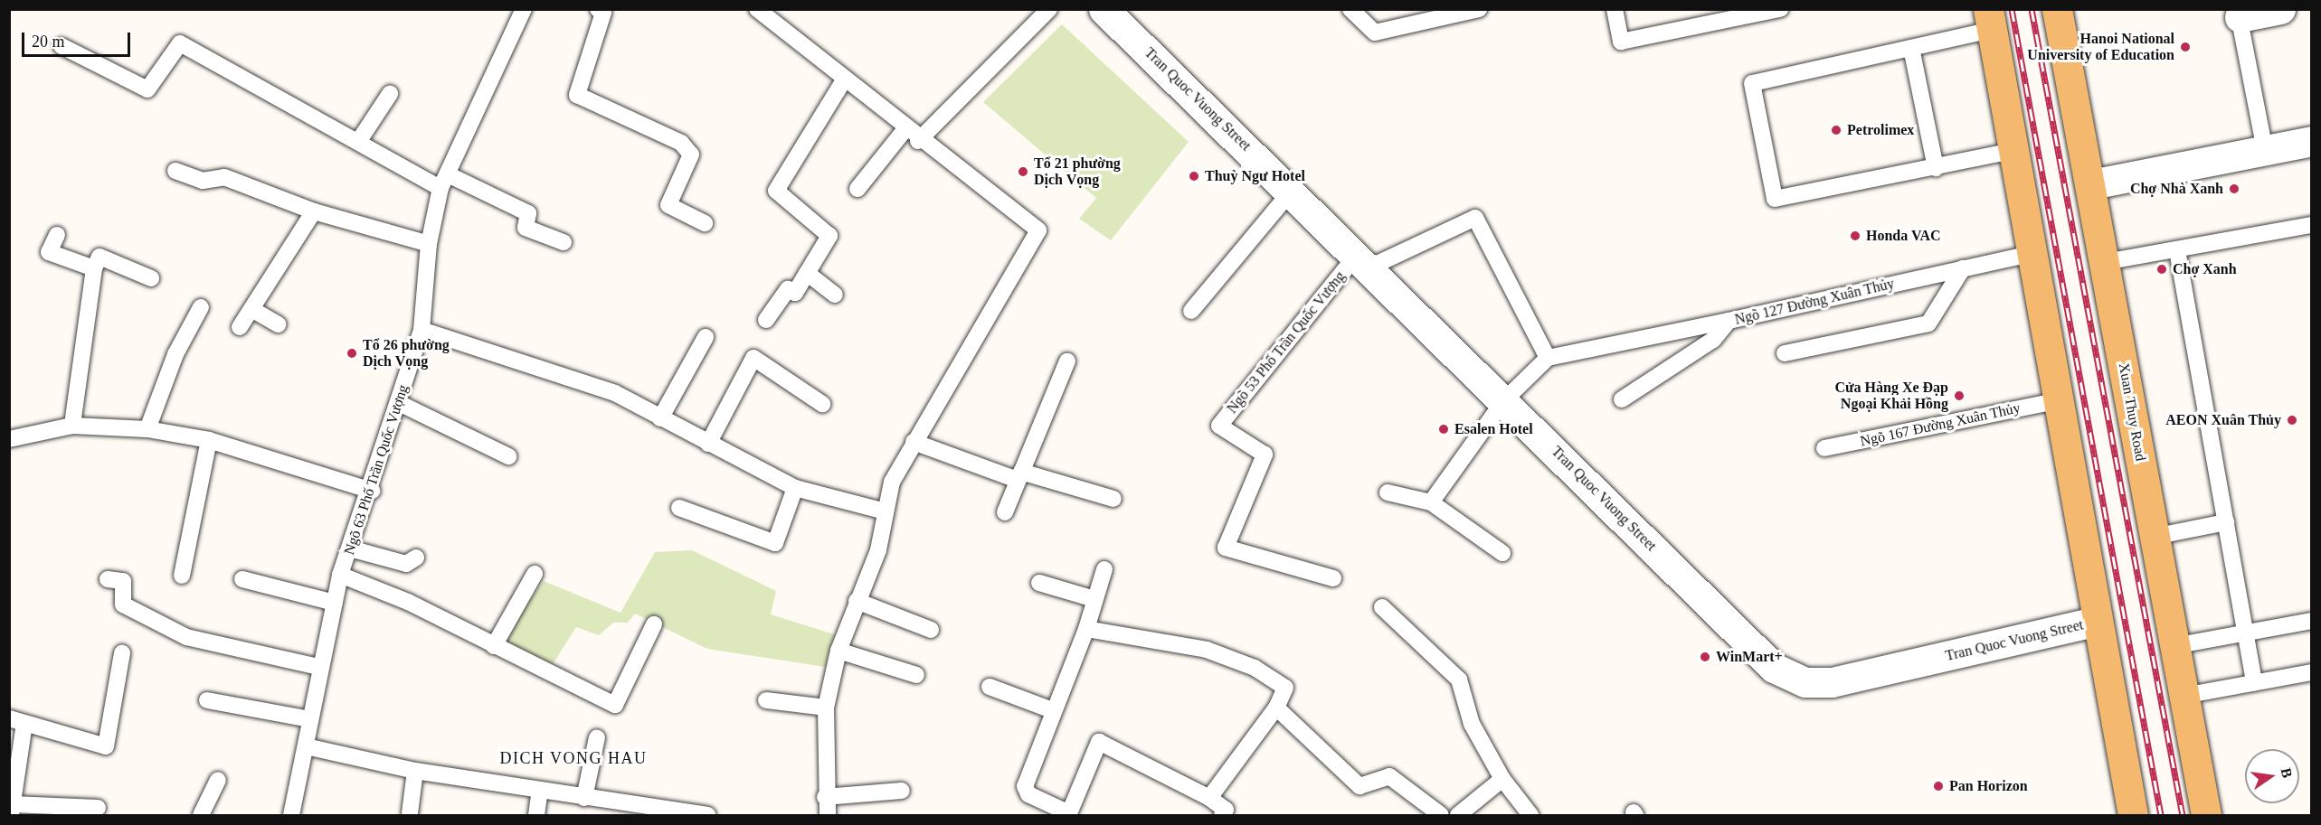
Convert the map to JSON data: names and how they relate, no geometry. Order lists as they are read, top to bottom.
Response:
{
  "streets": {
    "main road": ["Xuan Thuy Road"],
    "street": ["Tran Quoc Vuong Street"],
    "lane": [
      "Ngõ 127 Đường Xuân Thủy",
      "Ngõ 53 Phố Trần Quốc Vượng",
      "Ngõ 167 Đường Xuân Thủy",
      "Ngõ 63 Phố Trần Quốc Vượng"
    ]
  },
  "crossings": [
    ["Tran Quoc Vuong Street", "Ngõ 53 Phố Trần Quốc Vượng"]
  ],
  "districts": ["DICH VONG HAU"],
  "places": [
    "Hanoi National University of Education",
    "Petrolimex",
    "Tổ 21 phường Dịch Vọng",
    "Thuỳ Ngư Hotel",
    "Chợ Nhà Xanh",
    "Honda VAC",
    "Chợ Xanh",
    "Tổ 26 phường Dịch Vọng",
    "Cửa Hàng Xe Đạp Ngoại Khải Hồng",
    "AEON Xuân Thủy",
    "Esalen Hotel",
    "WinMart+",
    "Pan Horizon"
  ],
  "scale_bar": "20 m",
  "north": "right"
}
